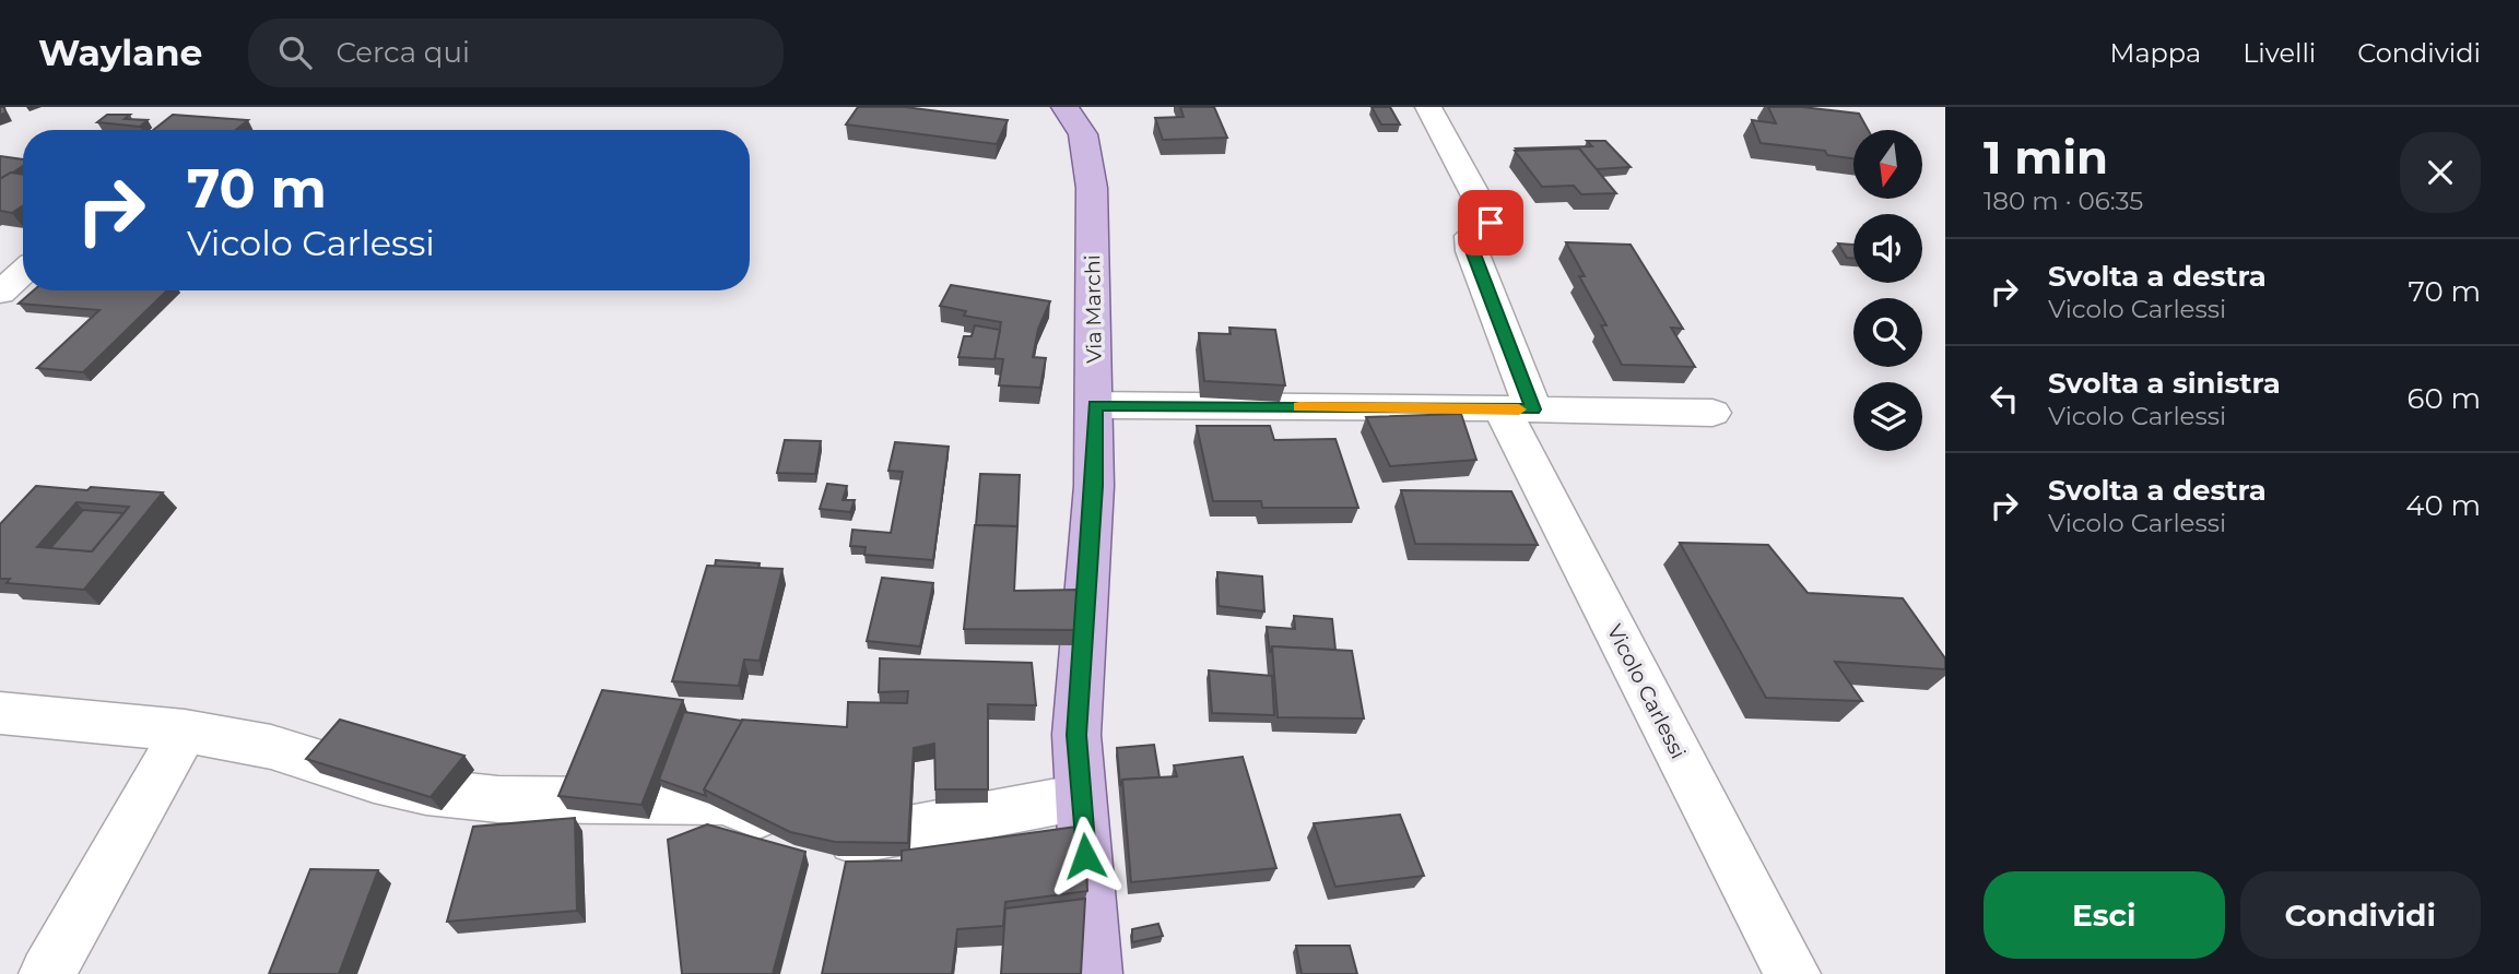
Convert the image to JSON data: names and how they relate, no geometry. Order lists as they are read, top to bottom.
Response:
{
  "streets": {
    "main road": ["Via Marchi"],
    "street": ["Vicolo Carlessi"]
  },
  "north": "bottom",
  "page": {
    "header": "Waylane",
    "search": "Cerca qui",
    "nav": ["Mappa", "Livelli", "Condividi"],
    "heading": ["1 min", "180 m · 06:35"],
    "turn": ["70 m", "Vicolo Carlessi"],
    "list": [
      {
        "name": "Svolta a destra",
        "note": "Vicolo Carlessi",
        "value": "70 m"
      },
      {
        "name": "Svolta a sinistra",
        "note": "Vicolo Carlessi",
        "value": "60 m"
      },
      {
        "name": "Svolta a destra",
        "note": "Vicolo Carlessi",
        "value": "40 m"
      }
    ],
    "buttons": ["Esci", "Condividi"]
  }
}
